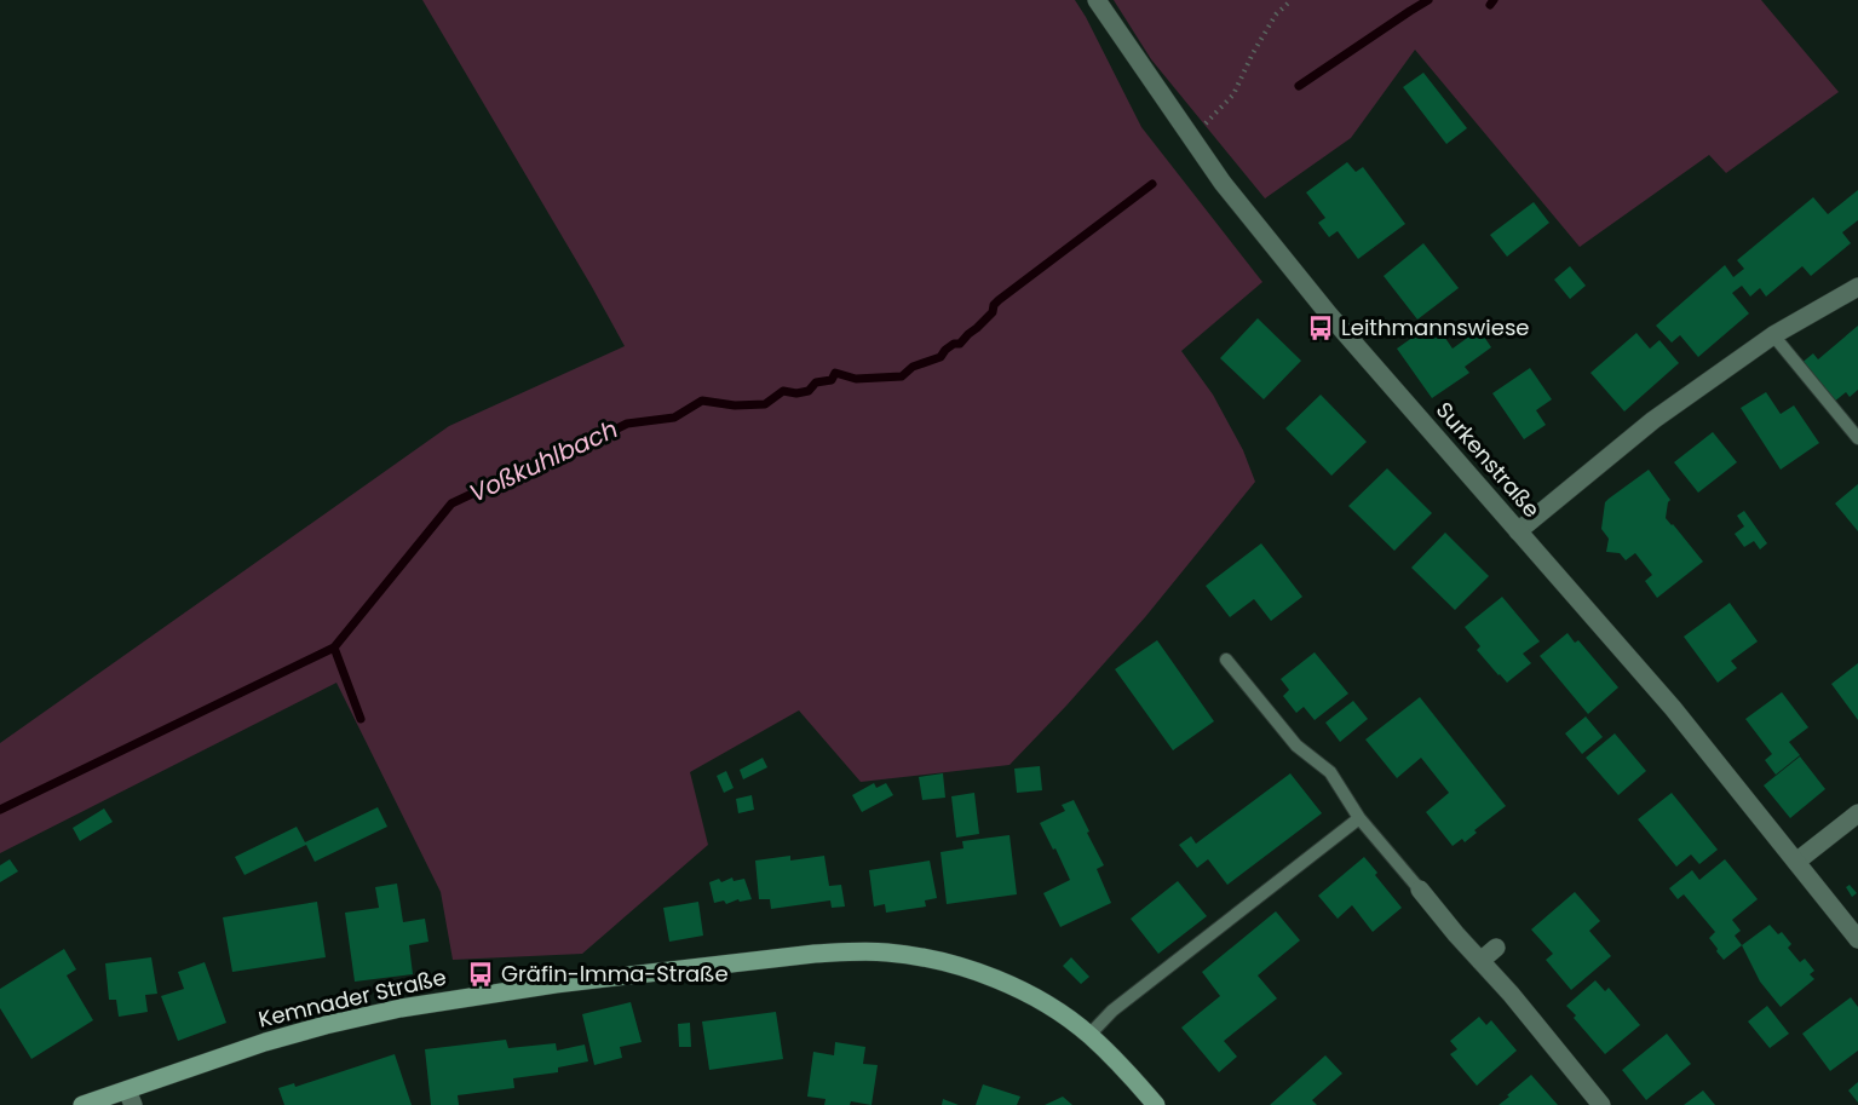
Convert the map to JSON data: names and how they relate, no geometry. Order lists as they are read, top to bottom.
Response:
{
  "streets": {
    "main road": ["Kemnader Straße"],
    "street": ["Surkenstraße"]
  },
  "water": ["Voßkuhlbach"],
  "places": {
    "bus stop": ["Leithmannswiese", "Gräfin-Imma-Straße"]
  }
}
